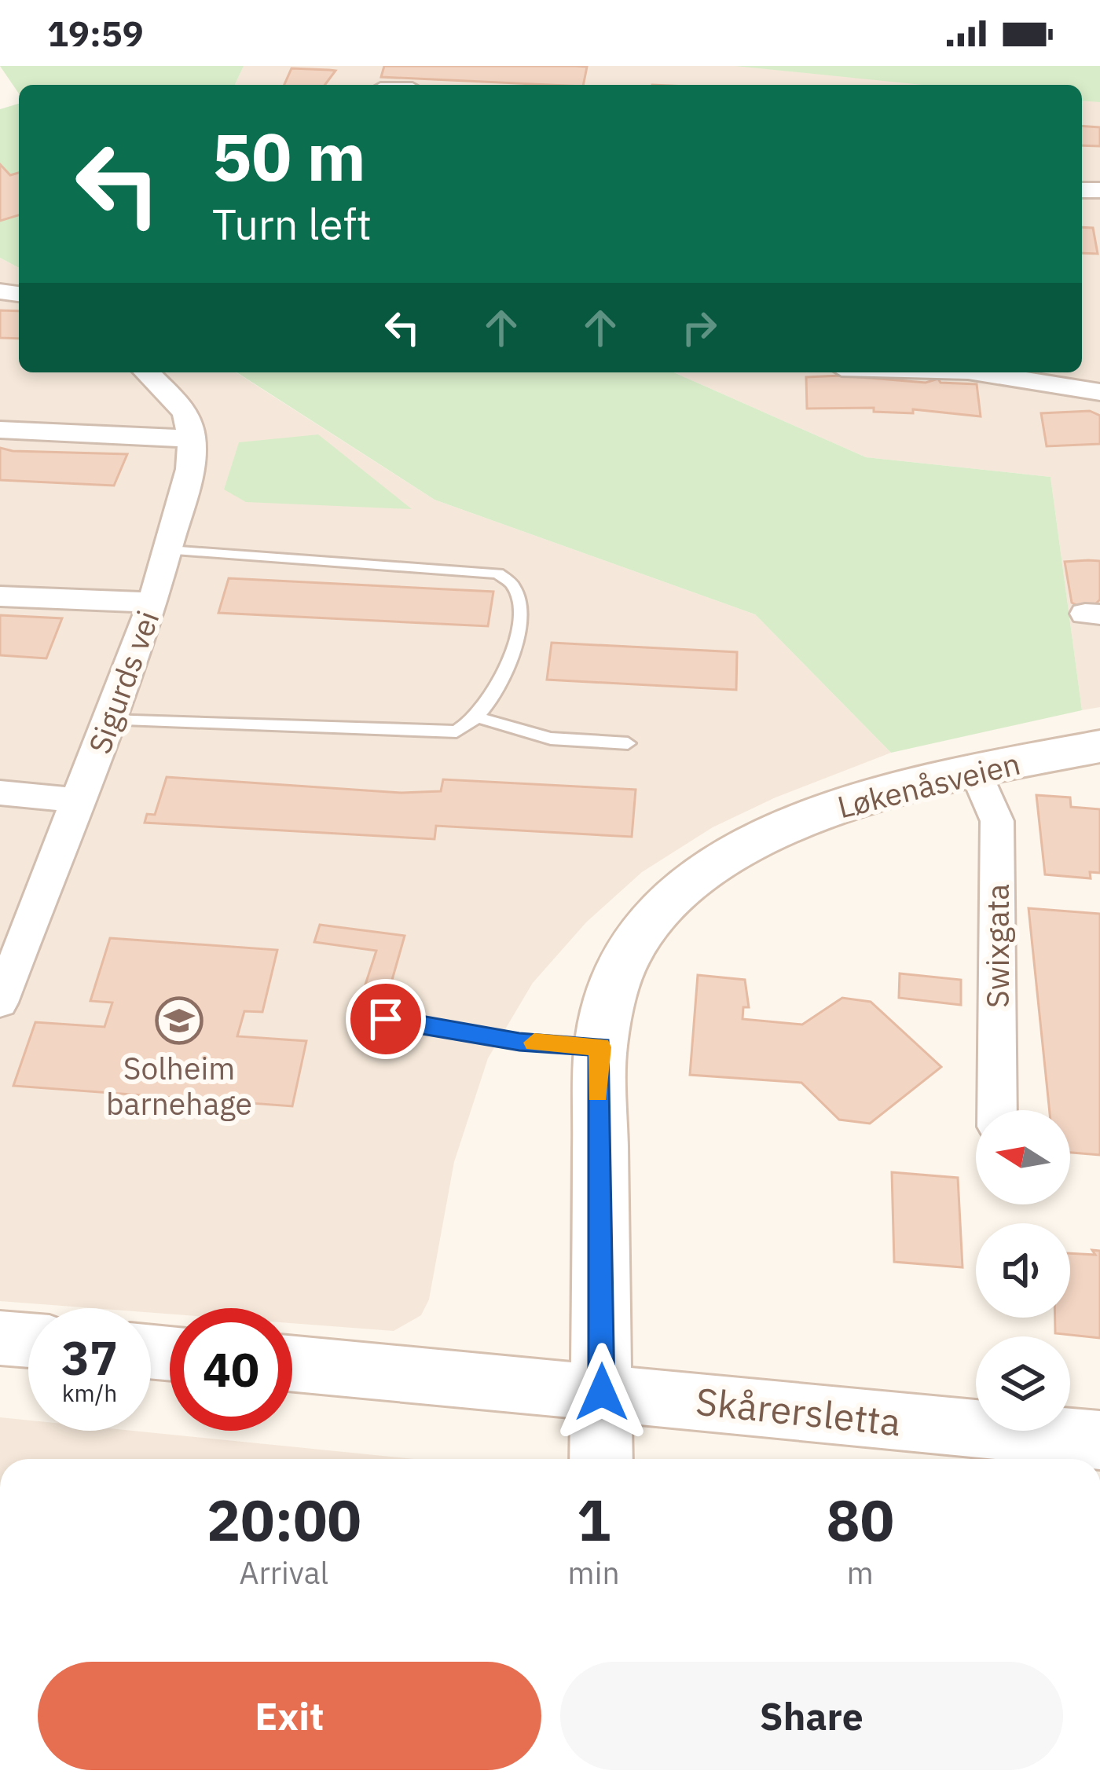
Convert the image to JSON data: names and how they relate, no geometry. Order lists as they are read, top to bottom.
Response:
{
  "streets": {
    "street": [
      "Sigurds vei",
      "Løkenåsveien",
      "Swixgata",
      "Skårersletta"
    ]
  },
  "crossings": [
    ["Løkenåsveien", "Swixgata"],
    ["Løkenåsveien", "Skårersletta"]
  ],
  "places": {
    "school or university": ["Solheim barnehage"]
  },
  "north": "left",
  "page": {
    "status": "19:59",
    "turn": ["50 m", "Turn left"],
    "speed": "37 km/h",
    "limit": "40",
    "eta": [
      "20:00",
      "Arrival",
      "1",
      "min",
      "80",
      "m"
    ],
    "buttons": ["Exit", "Share"]
  }
}
